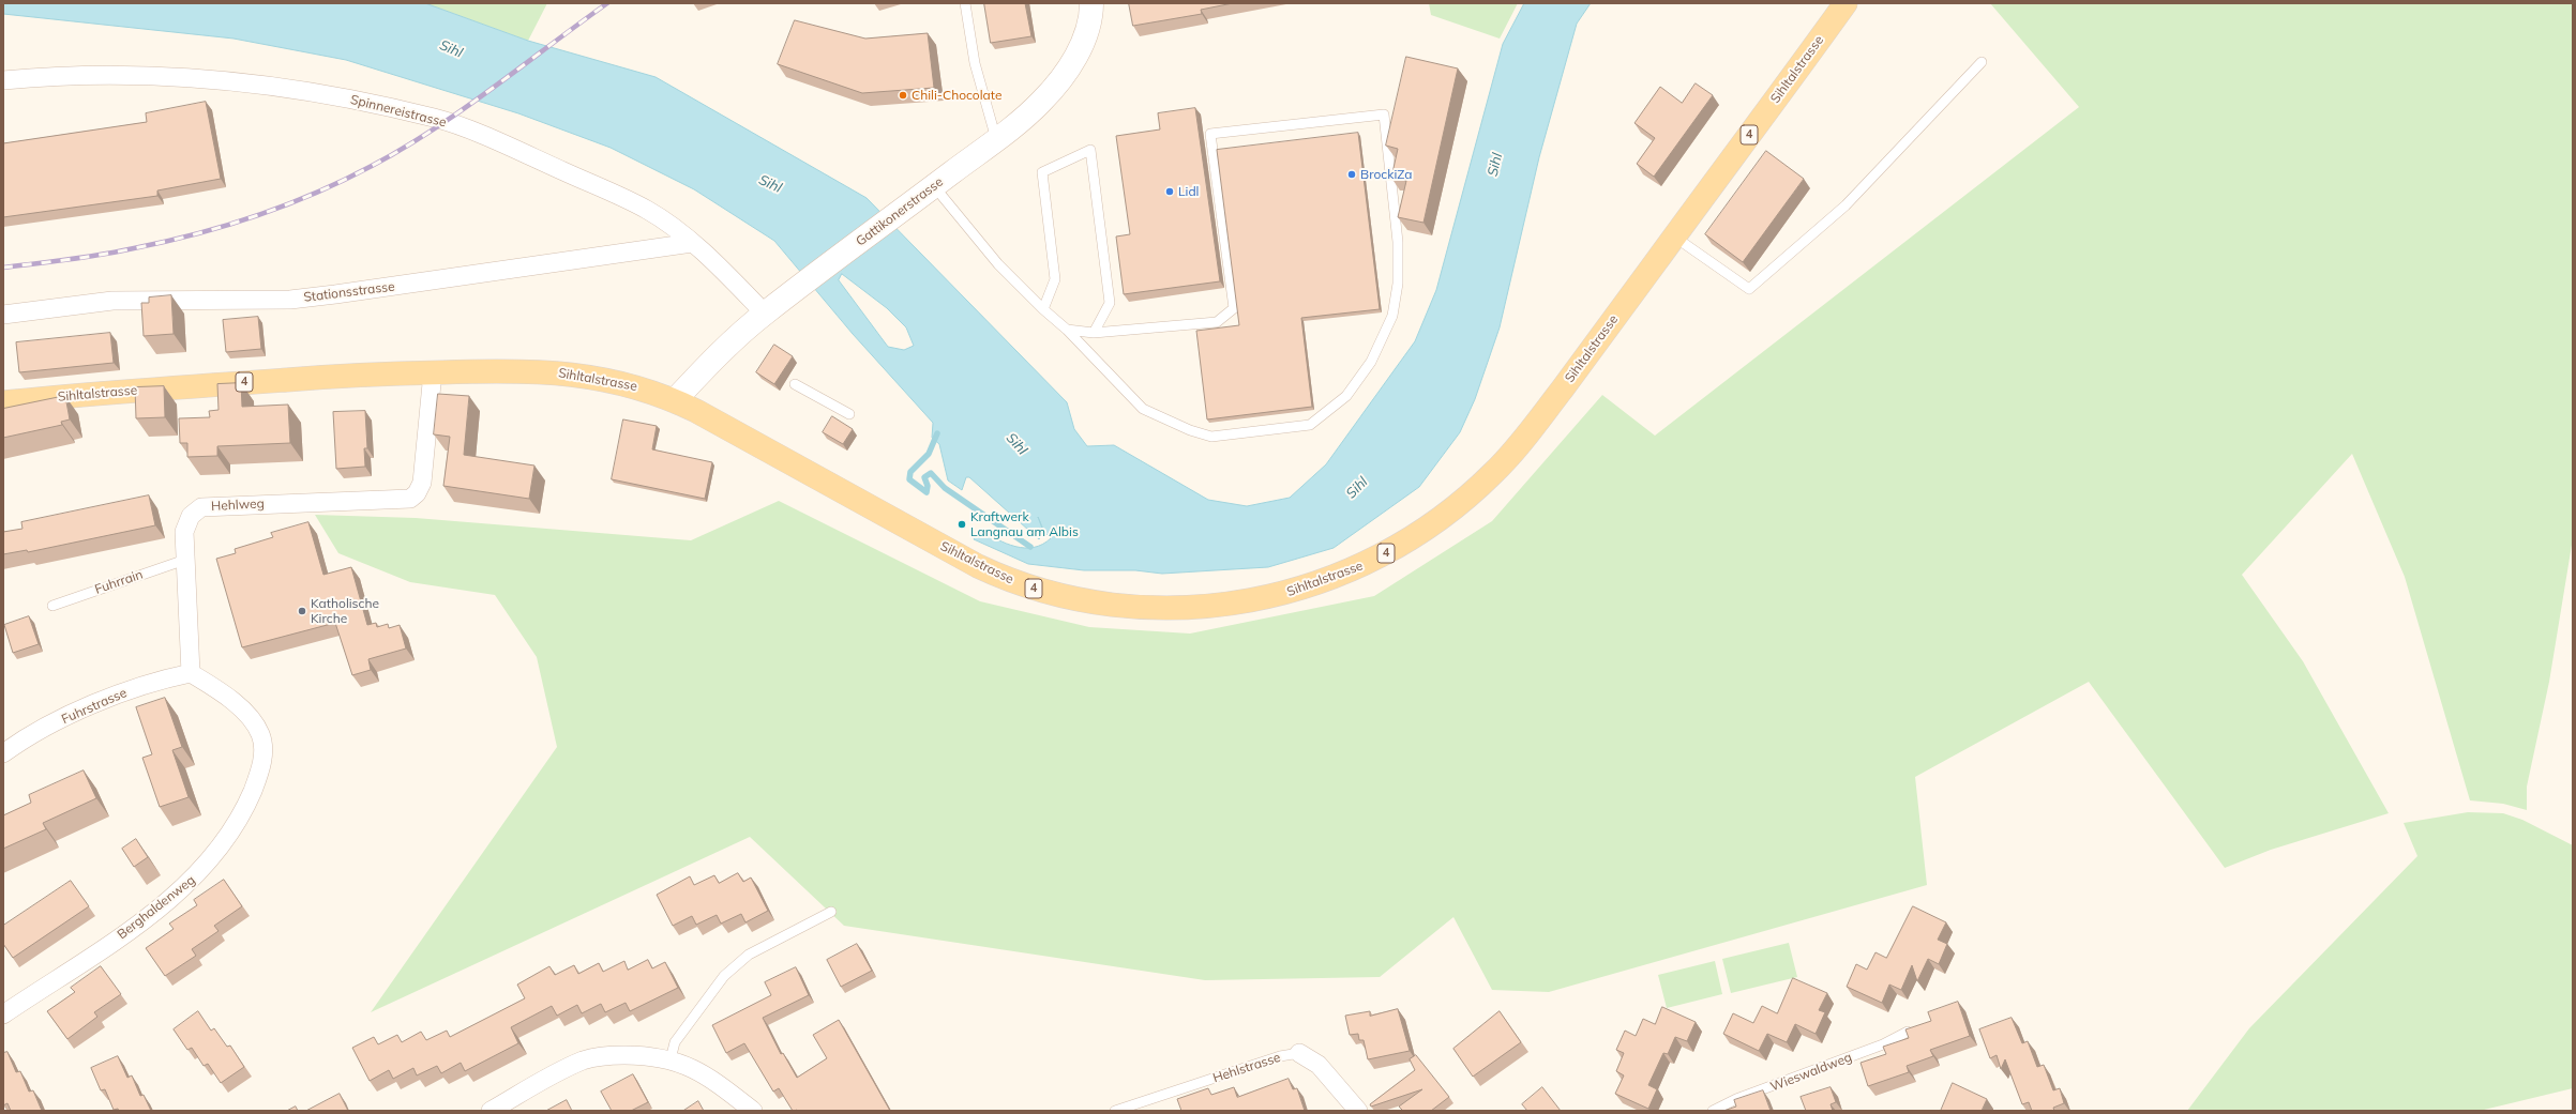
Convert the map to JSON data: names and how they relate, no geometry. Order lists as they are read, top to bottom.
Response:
{
  "streets": {
    "main road": ["Sihltalstrasse", "4", "Gattikonerstrasse"],
    "street": [
      "Spinnereistrasse",
      "Stationsstrasse",
      "Hehlweg",
      "Fuhrstrasse",
      "Berghaldenweg",
      "Hehlstrasse"
    ],
    "lane": ["Fuhrrain", "Wieswaldweg"]
  },
  "crossings": [
    ["Sihltalstrasse", "Gattikonerstrasse"],
    ["Sihltalstrasse", "Hehlweg"],
    ["Spinnereistrasse", "Gattikonerstrasse"],
    ["Spinnereistrasse", "Stationsstrasse"],
    ["Hehlweg", "Fuhrrain"],
    ["Hehlweg", "Fuhrstrasse"],
    ["Hehlweg", "Berghaldenweg"],
    ["Fuhrstrasse", "Berghaldenweg"]
  ],
  "water": ["Sihl"],
  "places": [
    "Chili-Chocolate",
    "BrockiZa",
    "Lidl",
    "Kraftwerk Langnau am Albis",
    "Katholische Kirche"
  ]
}
